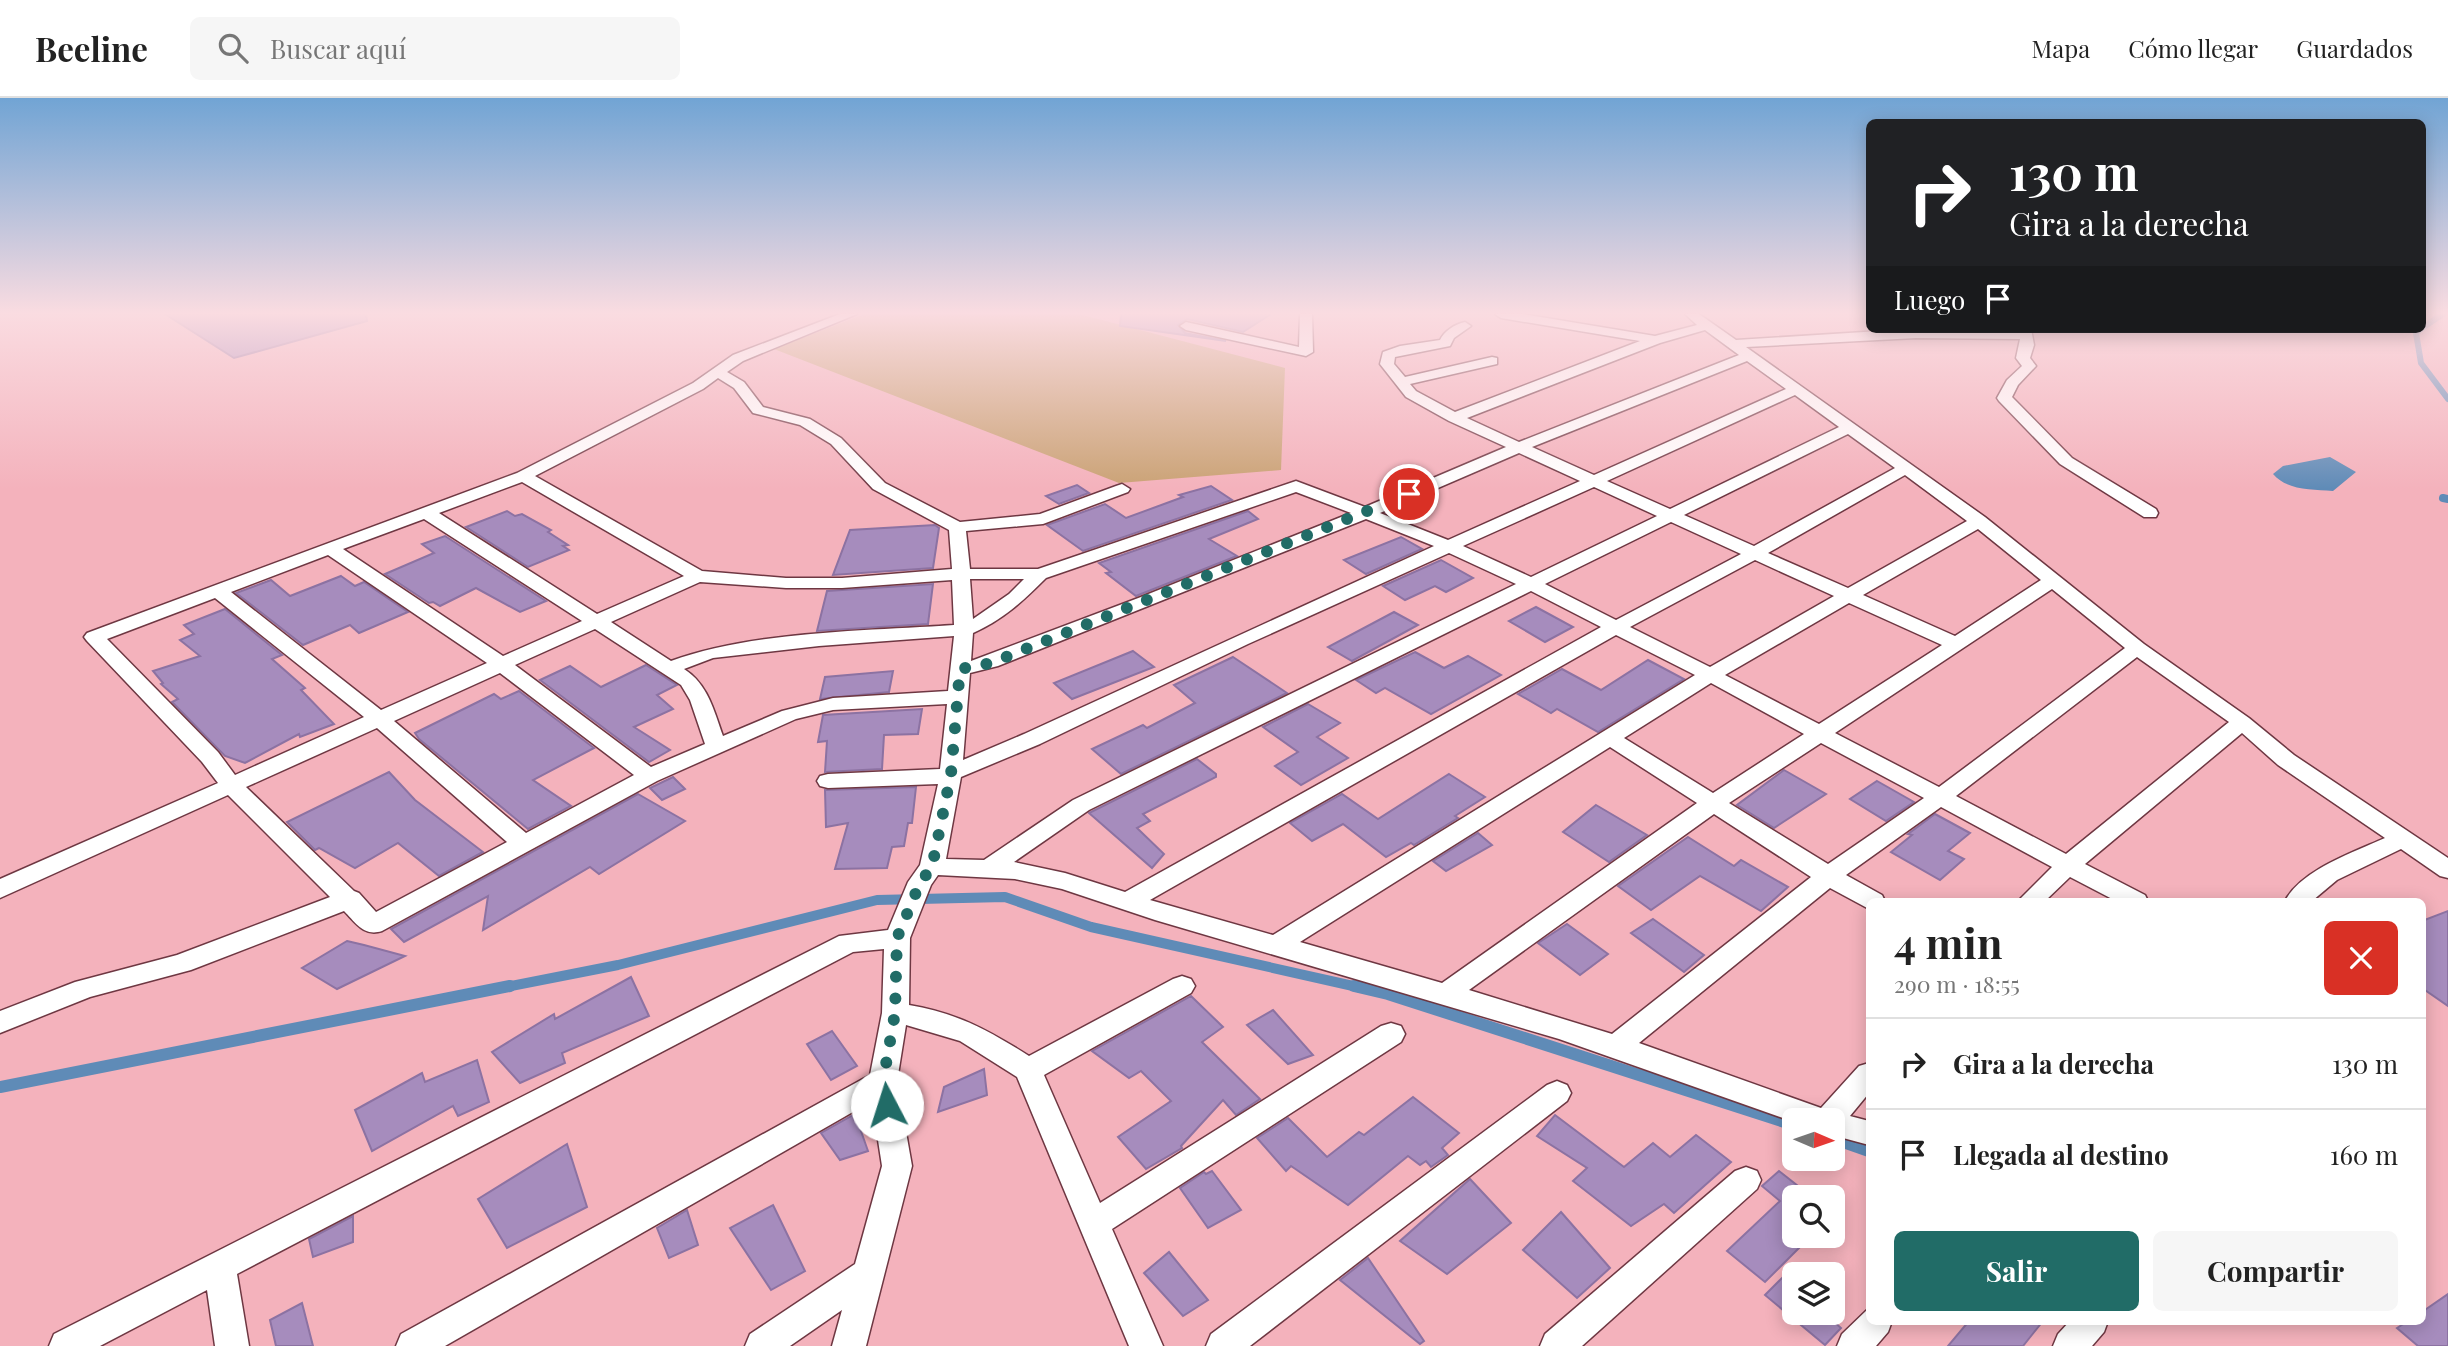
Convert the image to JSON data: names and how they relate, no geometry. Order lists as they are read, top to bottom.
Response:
{
  "north": "right",
  "page": {
    "header": "Beeline",
    "search": "Buscar aquí",
    "nav": ["Mapa", "Cómo llegar", "Guardados"],
    "turn": ["130 m", "Gira a la derecha"],
    "then": "Luego",
    "heading": ["4 min", "290 m · 18:55"],
    "list": [
      {
        "name": "Gira a la derecha",
        "value": "130 m"
      },
      {
        "name": "Llegada al destino",
        "value": "160 m"
      }
    ],
    "buttons": ["Salir", "Compartir"]
  }
}
